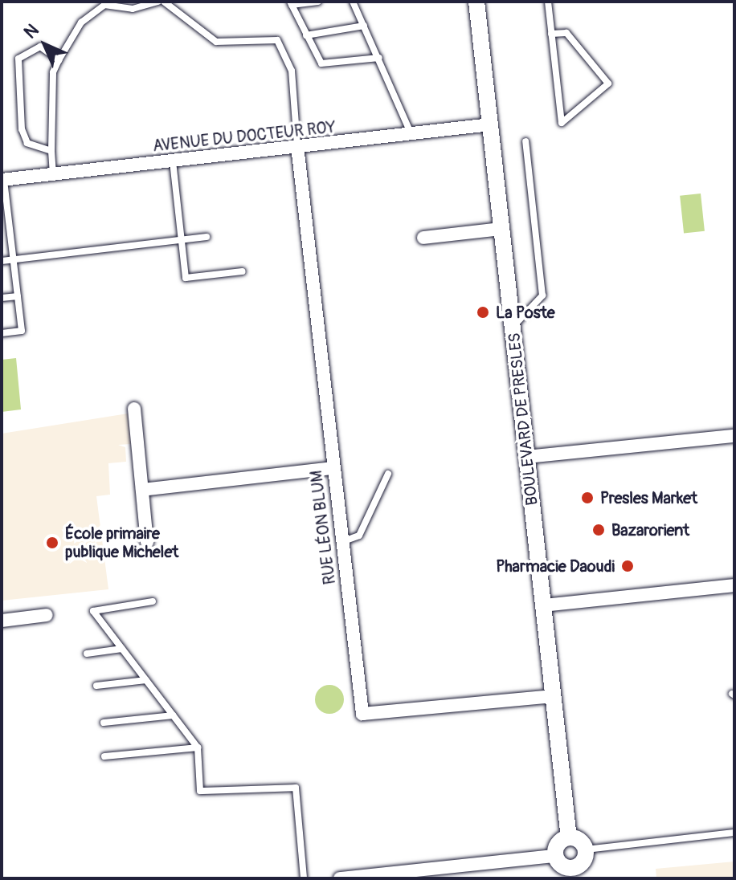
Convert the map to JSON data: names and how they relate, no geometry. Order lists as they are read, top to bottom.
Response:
{
  "streets": {
    "street": ["AVENUE DU DOCTEUR ROY", "BOULEVARD DE PRESLES", "RUE LÉON BLUM"]
  },
  "crossings": [
    ["AVENUE DU DOCTEUR ROY", "BOULEVARD DE PRESLES"],
    ["AVENUE DU DOCTEUR ROY", "RUE LÉON BLUM"],
    ["BOULEVARD DE PRESLES", "RUE LÉON BLUM"]
  ],
  "places": [
    "La Poste",
    "Presles Market",
    "Bazarorient",
    "École primaire publique Michelet",
    "Pharmacie Daoudi"
  ],
  "north": "top left"
}
